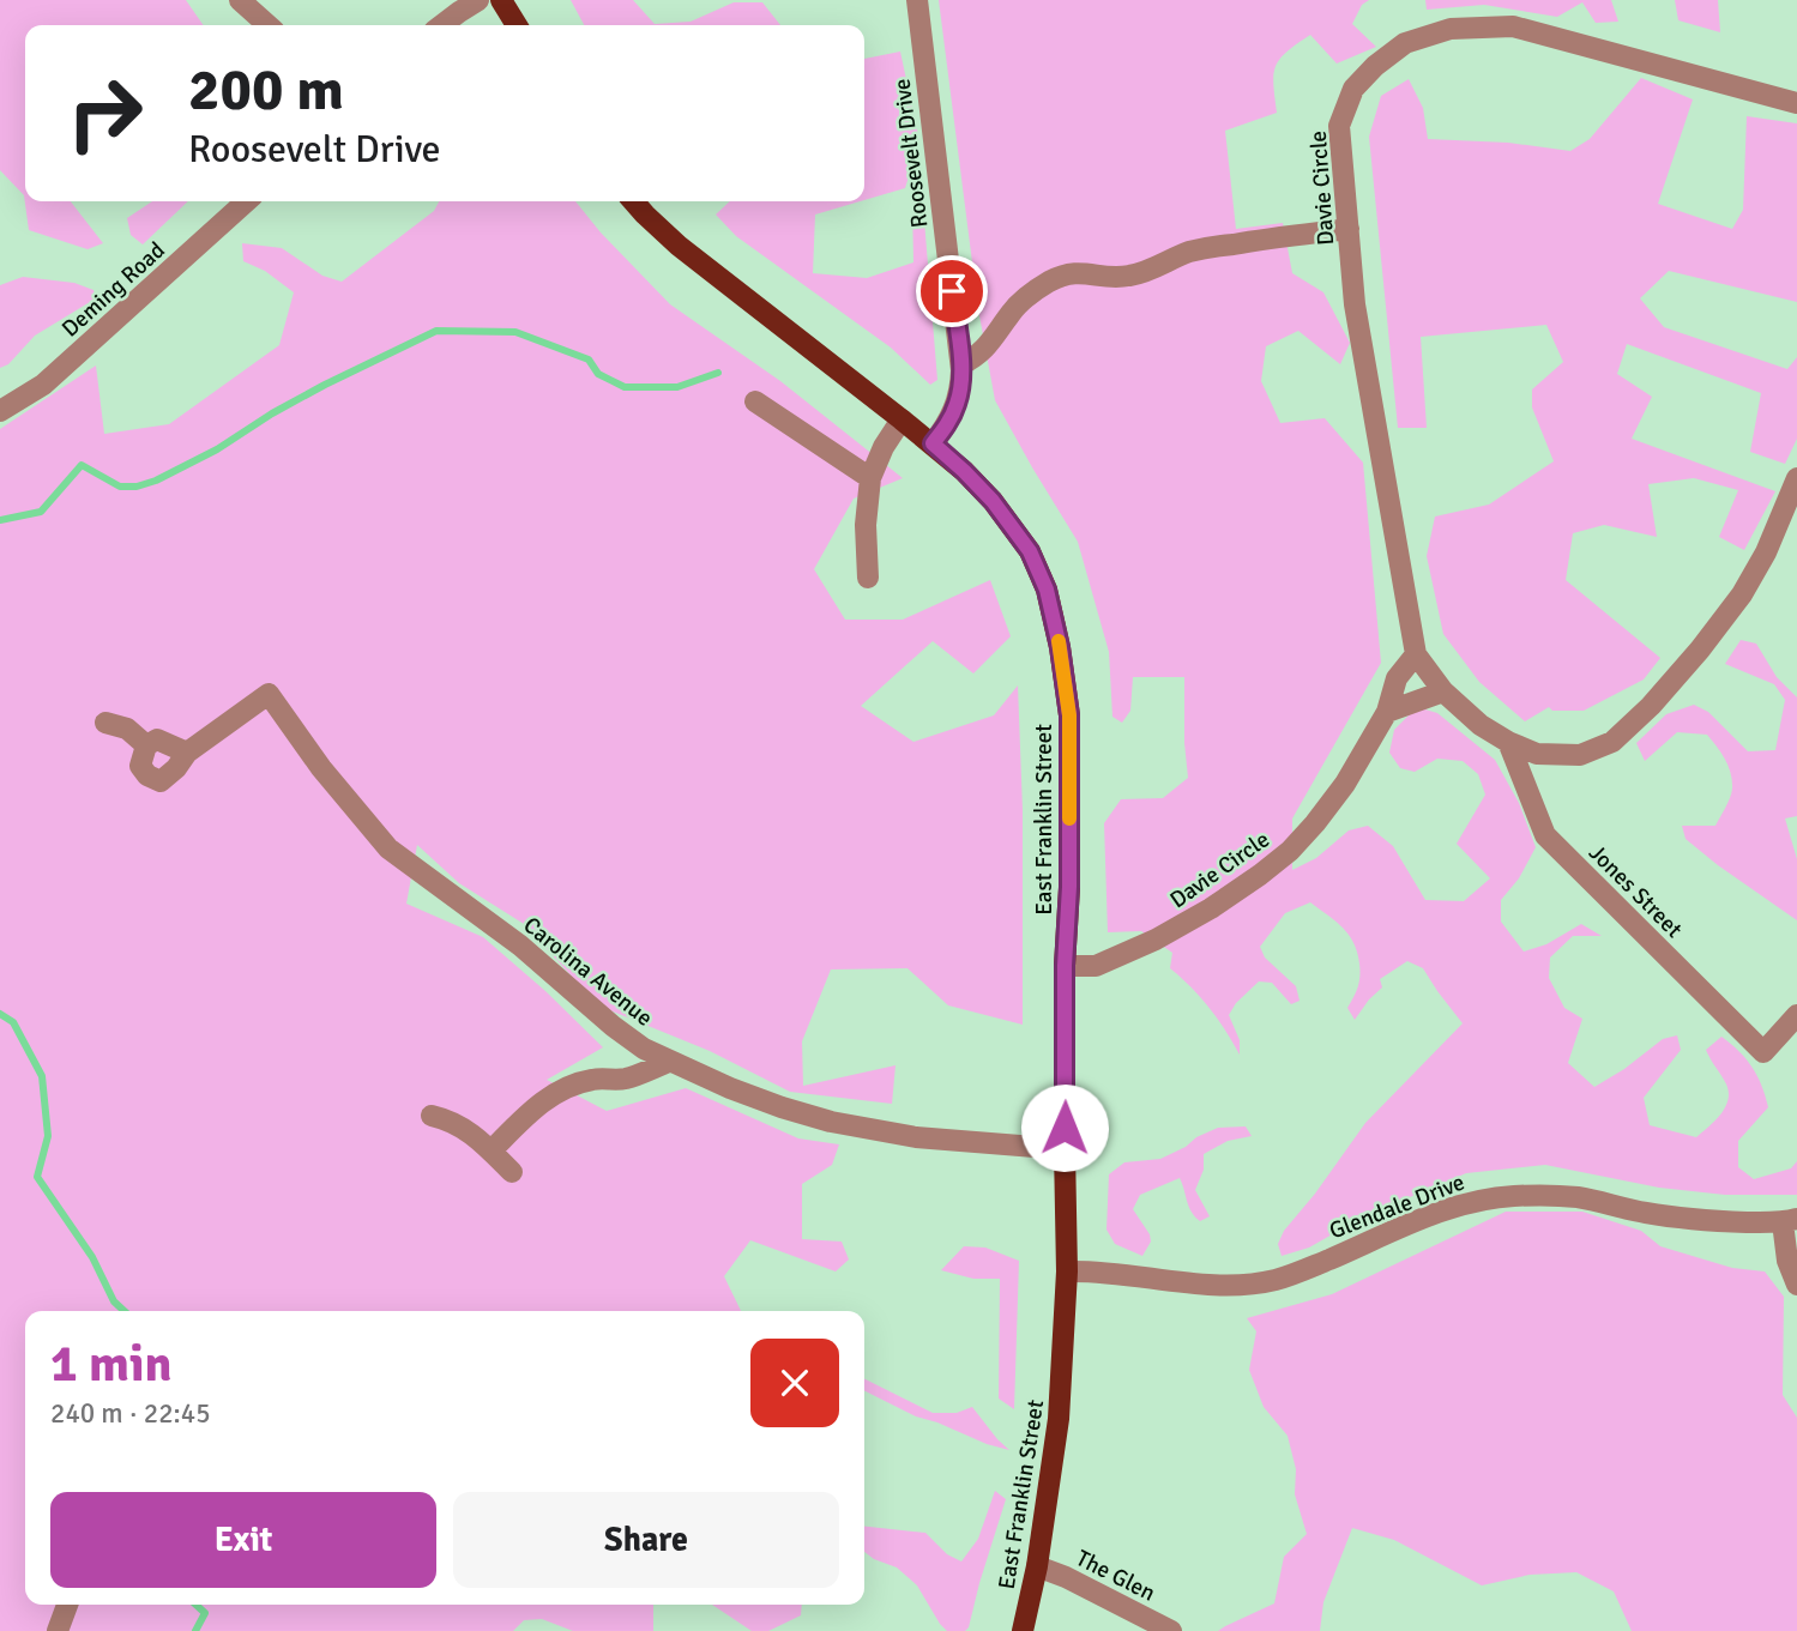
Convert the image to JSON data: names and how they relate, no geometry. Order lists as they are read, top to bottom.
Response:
{
  "streets": {
    "main road": ["East Franklin Street"],
    "street": [
      "Roosevelt Drive",
      "Davie Circle",
      "Deming Road",
      "Jones Street",
      "Carolina Avenue",
      "Glendale Drive",
      "The Glen"
    ]
  },
  "crossings": [
    ["Roosevelt Drive", "East Franklin Street"],
    ["Davie Circle", "East Franklin Street"],
    ["Davie Circle", "Jones Street"],
    ["East Franklin Street", "Carolina Avenue"],
    ["East Franklin Street", "Glendale Drive"],
    ["East Franklin Street", "The Glen"]
  ],
  "page": {
    "turn": ["200 m", "Roosevelt Drive"],
    "heading": ["1 min", "240 m · 22:45"],
    "buttons": ["Exit", "Share"]
  }
}
